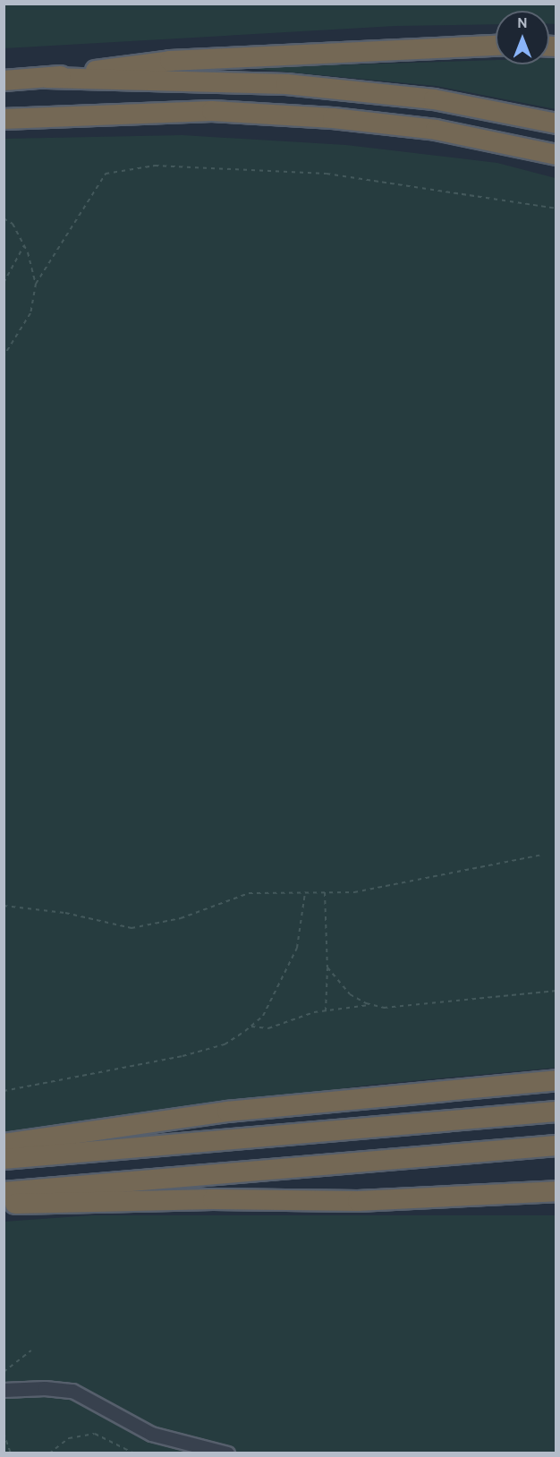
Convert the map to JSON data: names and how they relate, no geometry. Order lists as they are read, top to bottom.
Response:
{
  "north": "top"
}
